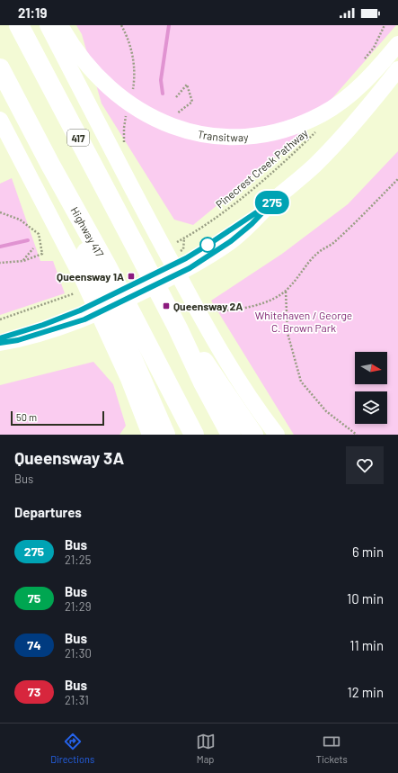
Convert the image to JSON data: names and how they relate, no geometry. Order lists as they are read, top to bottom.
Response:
{
  "streets": {
    "highway": ["417"],
    "lane": ["Transitway"],
    "path": ["Pinecrest Creek Pathway"]
  },
  "parks": ["Whitehaven / George C. Brown Park"],
  "places": {
    "transit": ["Queensway 1A", "Queensway 2A"]
  },
  "lines": ["bus line 275"],
  "scale_bar": "50 m",
  "north": "right",
  "page": {
    "status": "21:19",
    "on_map": "275",
    "scale": "50 m",
    "heading": [
      ["Queensway 3A", "Bus"],
      "Departures"
    ],
    "list": [
      {
        "mark": "275",
        "name": "Bus",
        "note": "21:25",
        "value": "6 min"
      },
      {
        "mark": "75",
        "name": "Bus",
        "note": "21:29",
        "value": "10 min"
      },
      {
        "mark": "74",
        "name": "Bus",
        "note": "21:30",
        "value": "11 min"
      },
      {
        "mark": "73",
        "name": "Bus",
        "note": "21:31",
        "value": "12 min"
      }
    ],
    "tabs": ["Directions", "Map", "Tickets"]
  }
}
